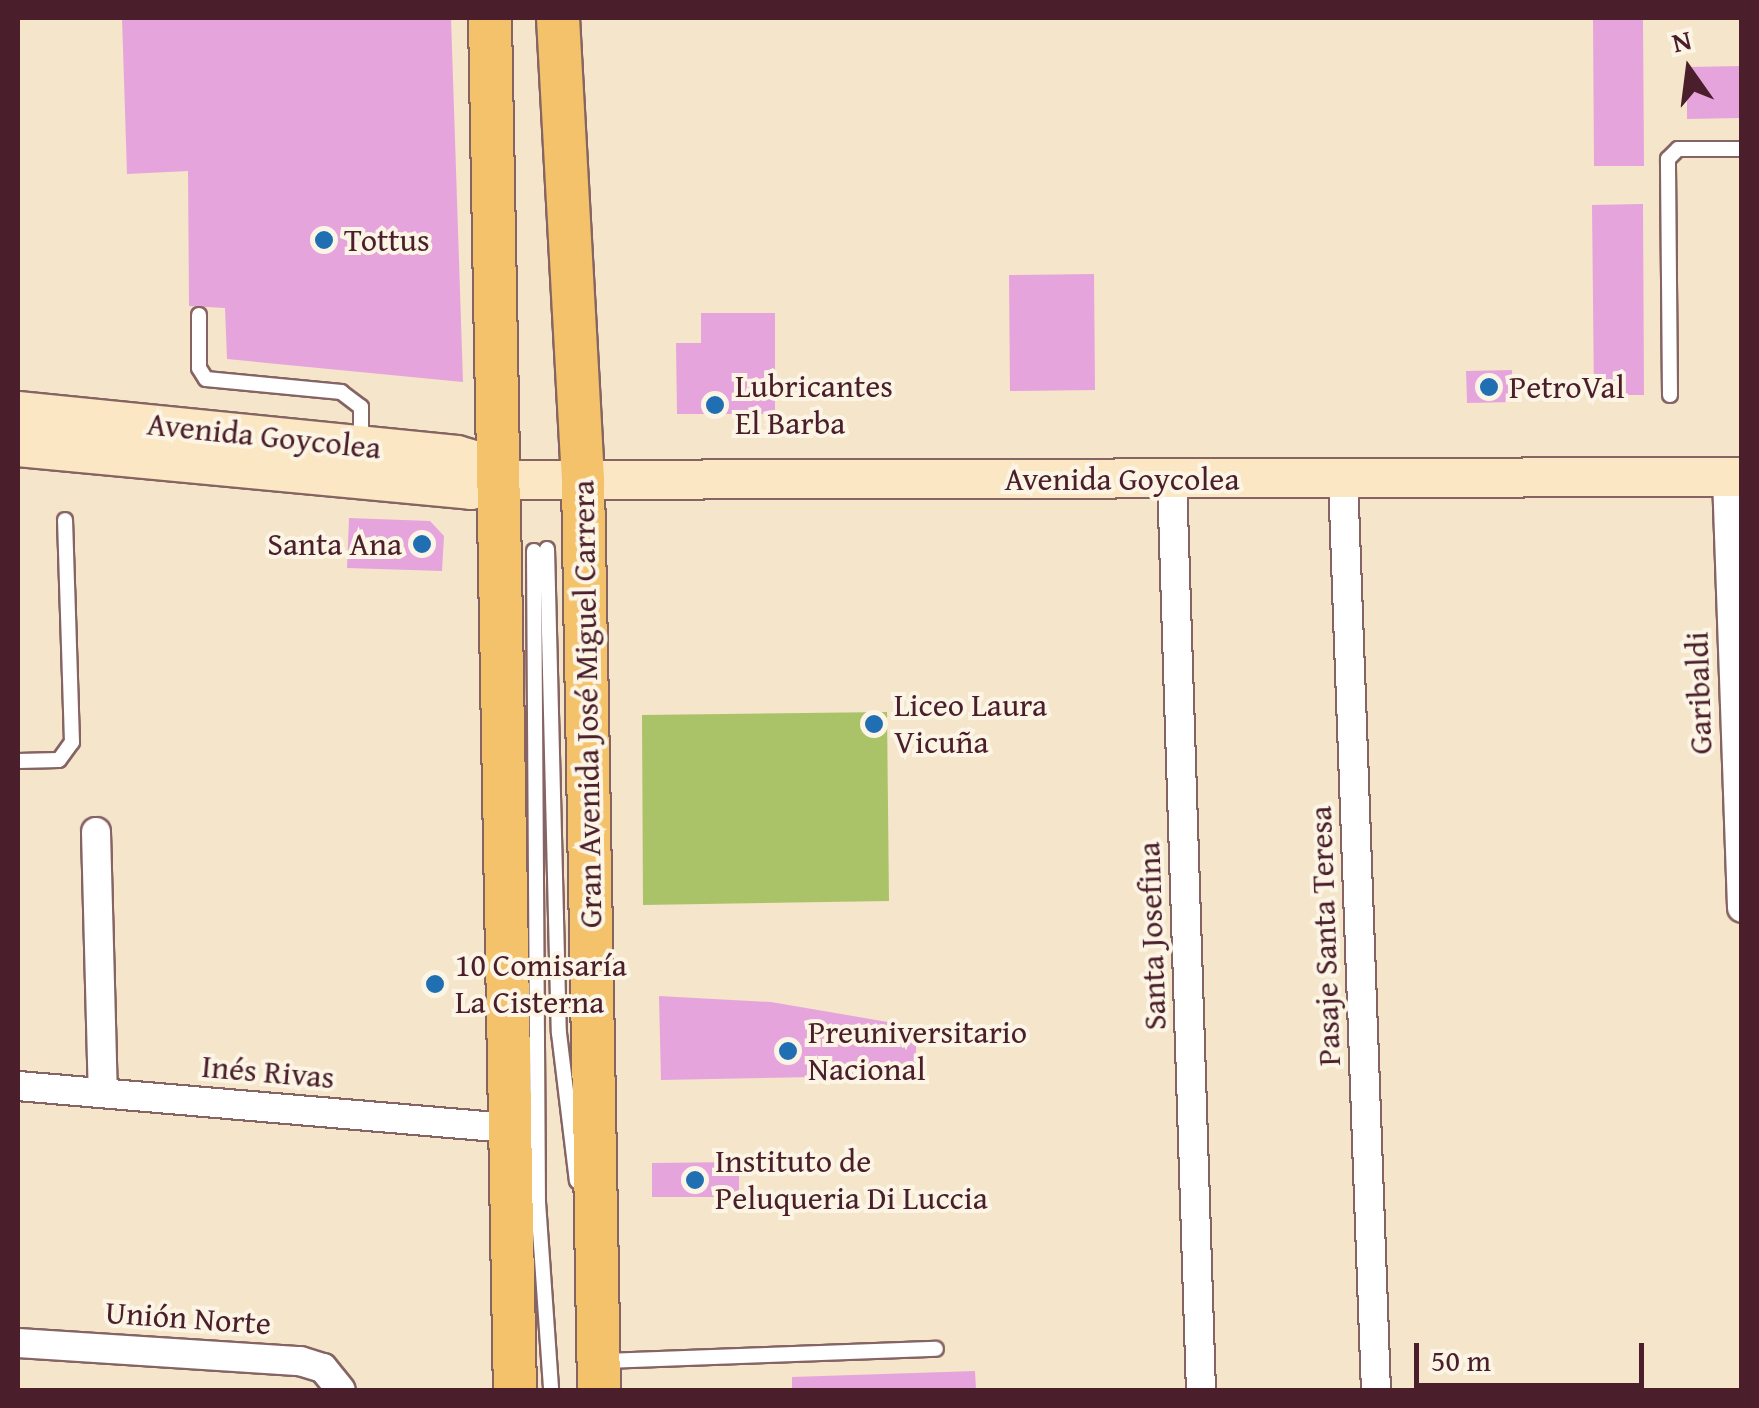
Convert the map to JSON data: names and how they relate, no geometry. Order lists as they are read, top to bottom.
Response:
{
  "streets": {
    "main road": ["Gran Avenida José Miguel Carrera"],
    "street": [
      "Avenida Goycolea",
      "Garibaldi",
      "Santa Josefina",
      "Pasaje Santa Teresa",
      "Inés Rivas",
      "Unión Norte"
    ]
  },
  "crossings": [
    ["Avenida Goycolea", "Garibaldi"],
    ["Avenida Goycolea", "Gran Avenida José Miguel Carrera"],
    ["Avenida Goycolea", "Santa Josefina"],
    ["Avenida Goycolea", "Pasaje Santa Teresa"]
  ],
  "places": [
    "Tottus",
    "PetroVal",
    "Lubricantes El Barba",
    "Santa Ana",
    "Liceo Laura Vicuña",
    "10 Comisaría La Cisterna",
    "Preuniversitario Nacional",
    "Instituto de Peluqueria Di Luccia"
  ],
  "scale_bar": "50 m",
  "north": "top"
}
